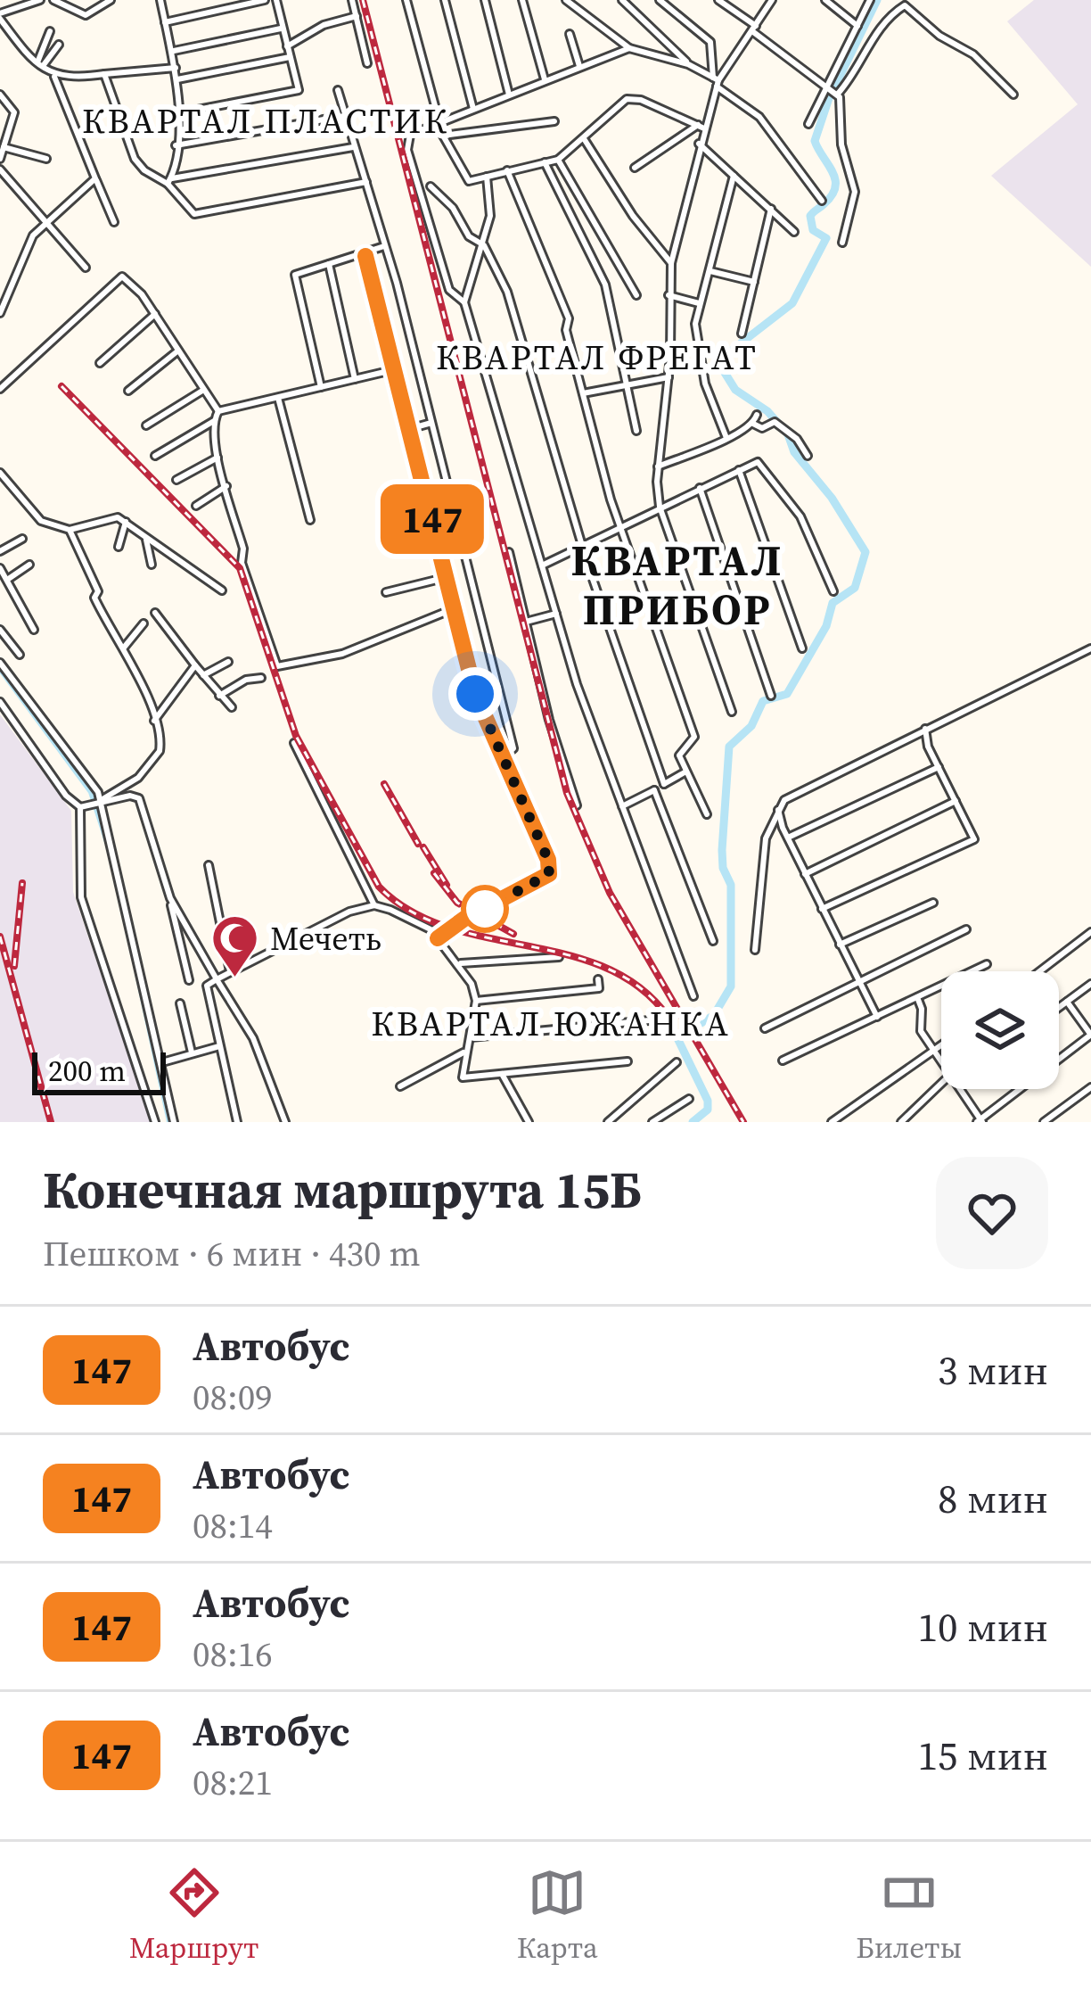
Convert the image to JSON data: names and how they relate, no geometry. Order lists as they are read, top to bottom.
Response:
{
  "districts": [
    "КВАРТАЛ ПЛАСТИК",
    "КВАРТАЛ ФРЕГАТ",
    "КВАРТАЛ ПРИБОР",
    "КВАРТАЛ ЮЖАНКА"
  ],
  "places": {
    "mosque": ["Мечеть"]
  },
  "lines": ["bus line 147"],
  "scale_bar": "200 m",
  "page": {
    "on_map": "147",
    "scale": "200 m",
    "heading": ["Конечная маршрута 15Б", "Пешком · 6 мин · 430 m"],
    "list": [
      {
        "mark": "147",
        "name": "Автобус",
        "note": "08:09",
        "value": "3 мин"
      },
      {
        "mark": "147",
        "name": "Автобус",
        "note": "08:14",
        "value": "8 мин"
      },
      {
        "mark": "147",
        "name": "Автобус",
        "note": "08:16",
        "value": "10 мин"
      },
      {
        "mark": "147",
        "name": "Автобус",
        "note": "08:21",
        "value": "15 мин"
      }
    ],
    "tabs": ["Маршрут", "Карта", "Билеты"]
  }
}
